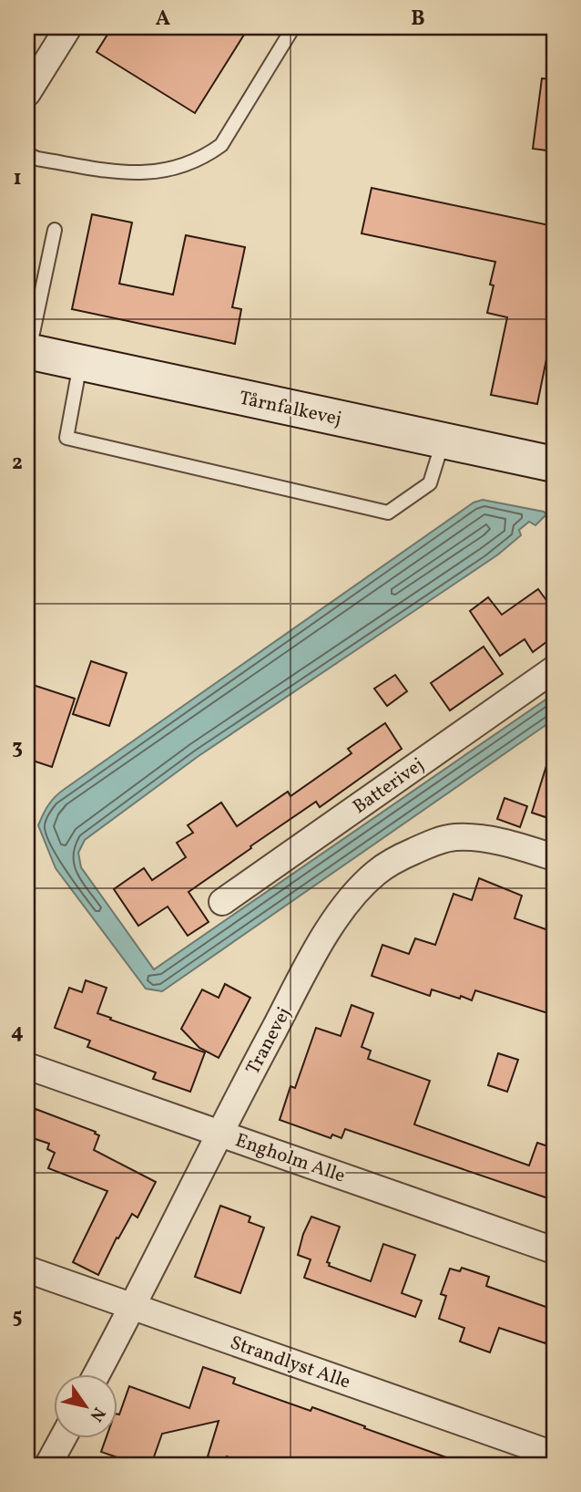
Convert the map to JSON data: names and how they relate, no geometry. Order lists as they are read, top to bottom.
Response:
{
  "streets": {
    "street": [
      "Tårnfalkevej",
      "Batterivej",
      "Tranevej",
      "Engholm Alle",
      "Strandlyst Alle"
    ]
  },
  "crossings": [
    ["Tranevej", "Engholm Alle"],
    ["Tranevej", "Strandlyst Alle"]
  ],
  "north": "bottom right",
  "grid": {
    "columns": ["A", "B"],
    "rows": [
      "1",
      "2",
      "3",
      "4",
      "5"
    ]
  }
}
